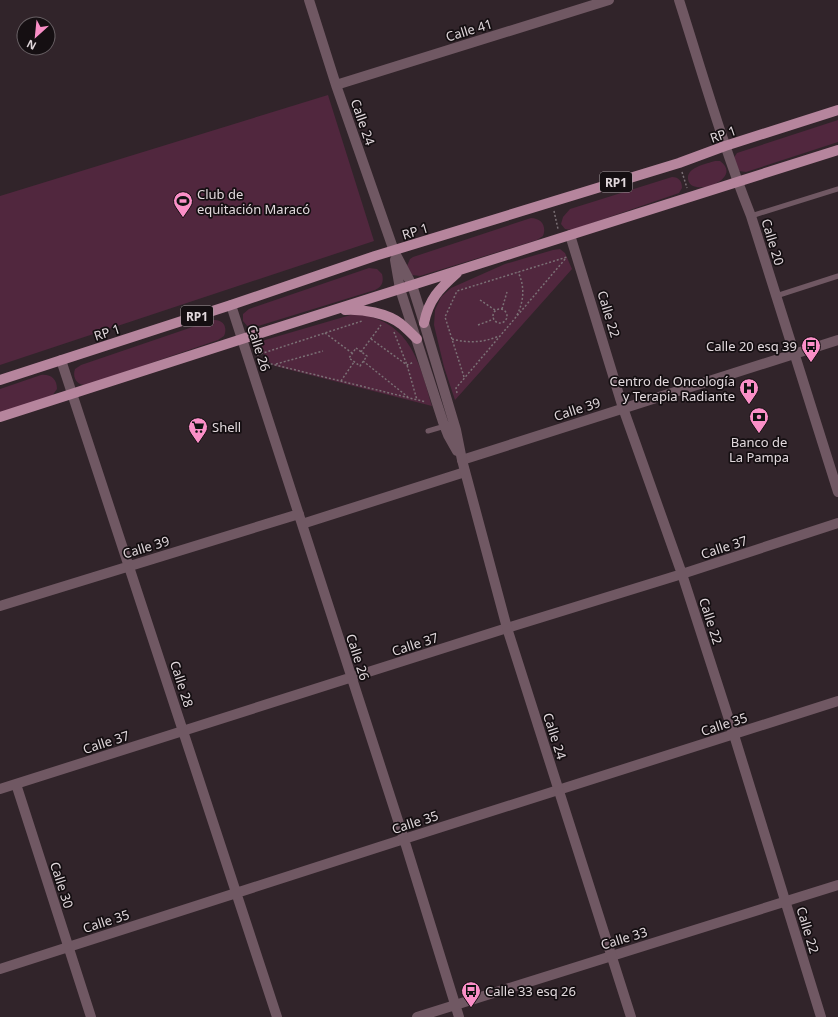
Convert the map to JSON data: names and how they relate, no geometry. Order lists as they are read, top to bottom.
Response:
{
  "streets": {
    "main road": ["RP 1", "RP1"],
    "street": [
      "Calle 41",
      "Calle 24",
      "Calle 20",
      "Calle 22",
      "Calle 26",
      "Calle 39",
      "Calle 37",
      "Calle 28",
      "Calle 35",
      "Calle 30",
      "Calle 33"
    ]
  },
  "crossings": [
    ["Calle 41", "Calle 24"],
    ["Calle 24", "RP 1"],
    ["Calle 24", "Calle 39"],
    ["Calle 24", "Calle 37"],
    ["Calle 24", "Calle 35"],
    ["Calle 24", "Calle 33"],
    ["RP 1", "Calle 20"],
    ["RP 1", "Calle 26"],
    ["RP 1", "Calle 28"],
    ["Calle 20", "Calle 39"],
    ["Calle 22", "Calle 39"],
    ["Calle 22", "Calle 37"],
    ["Calle 22", "Calle 35"],
    ["Calle 22", "Calle 33"],
    ["Calle 26", "Calle 39"],
    ["Calle 26", "Calle 37"],
    ["Calle 26", "Calle 35"],
    ["Calle 26", "Calle 33"],
    ["Calle 39", "Calle 28"],
    ["Calle 37", "Calle 28"],
    ["Calle 37", "Calle 30"],
    ["Calle 28", "Calle 35"],
    ["Calle 35", "Calle 30"]
  ],
  "places": {
    "sports": ["Club de equitación Maracó"],
    "bus stop": ["Calle 20 esq 39", "Calle 33 esq 26"],
    "hospital": ["Centro de Oncología y Terapia Radiante"],
    "bank": ["Banco de La Pampa"],
    "supermarket": ["Shell"]
  },
  "north": "bottom left"
}
